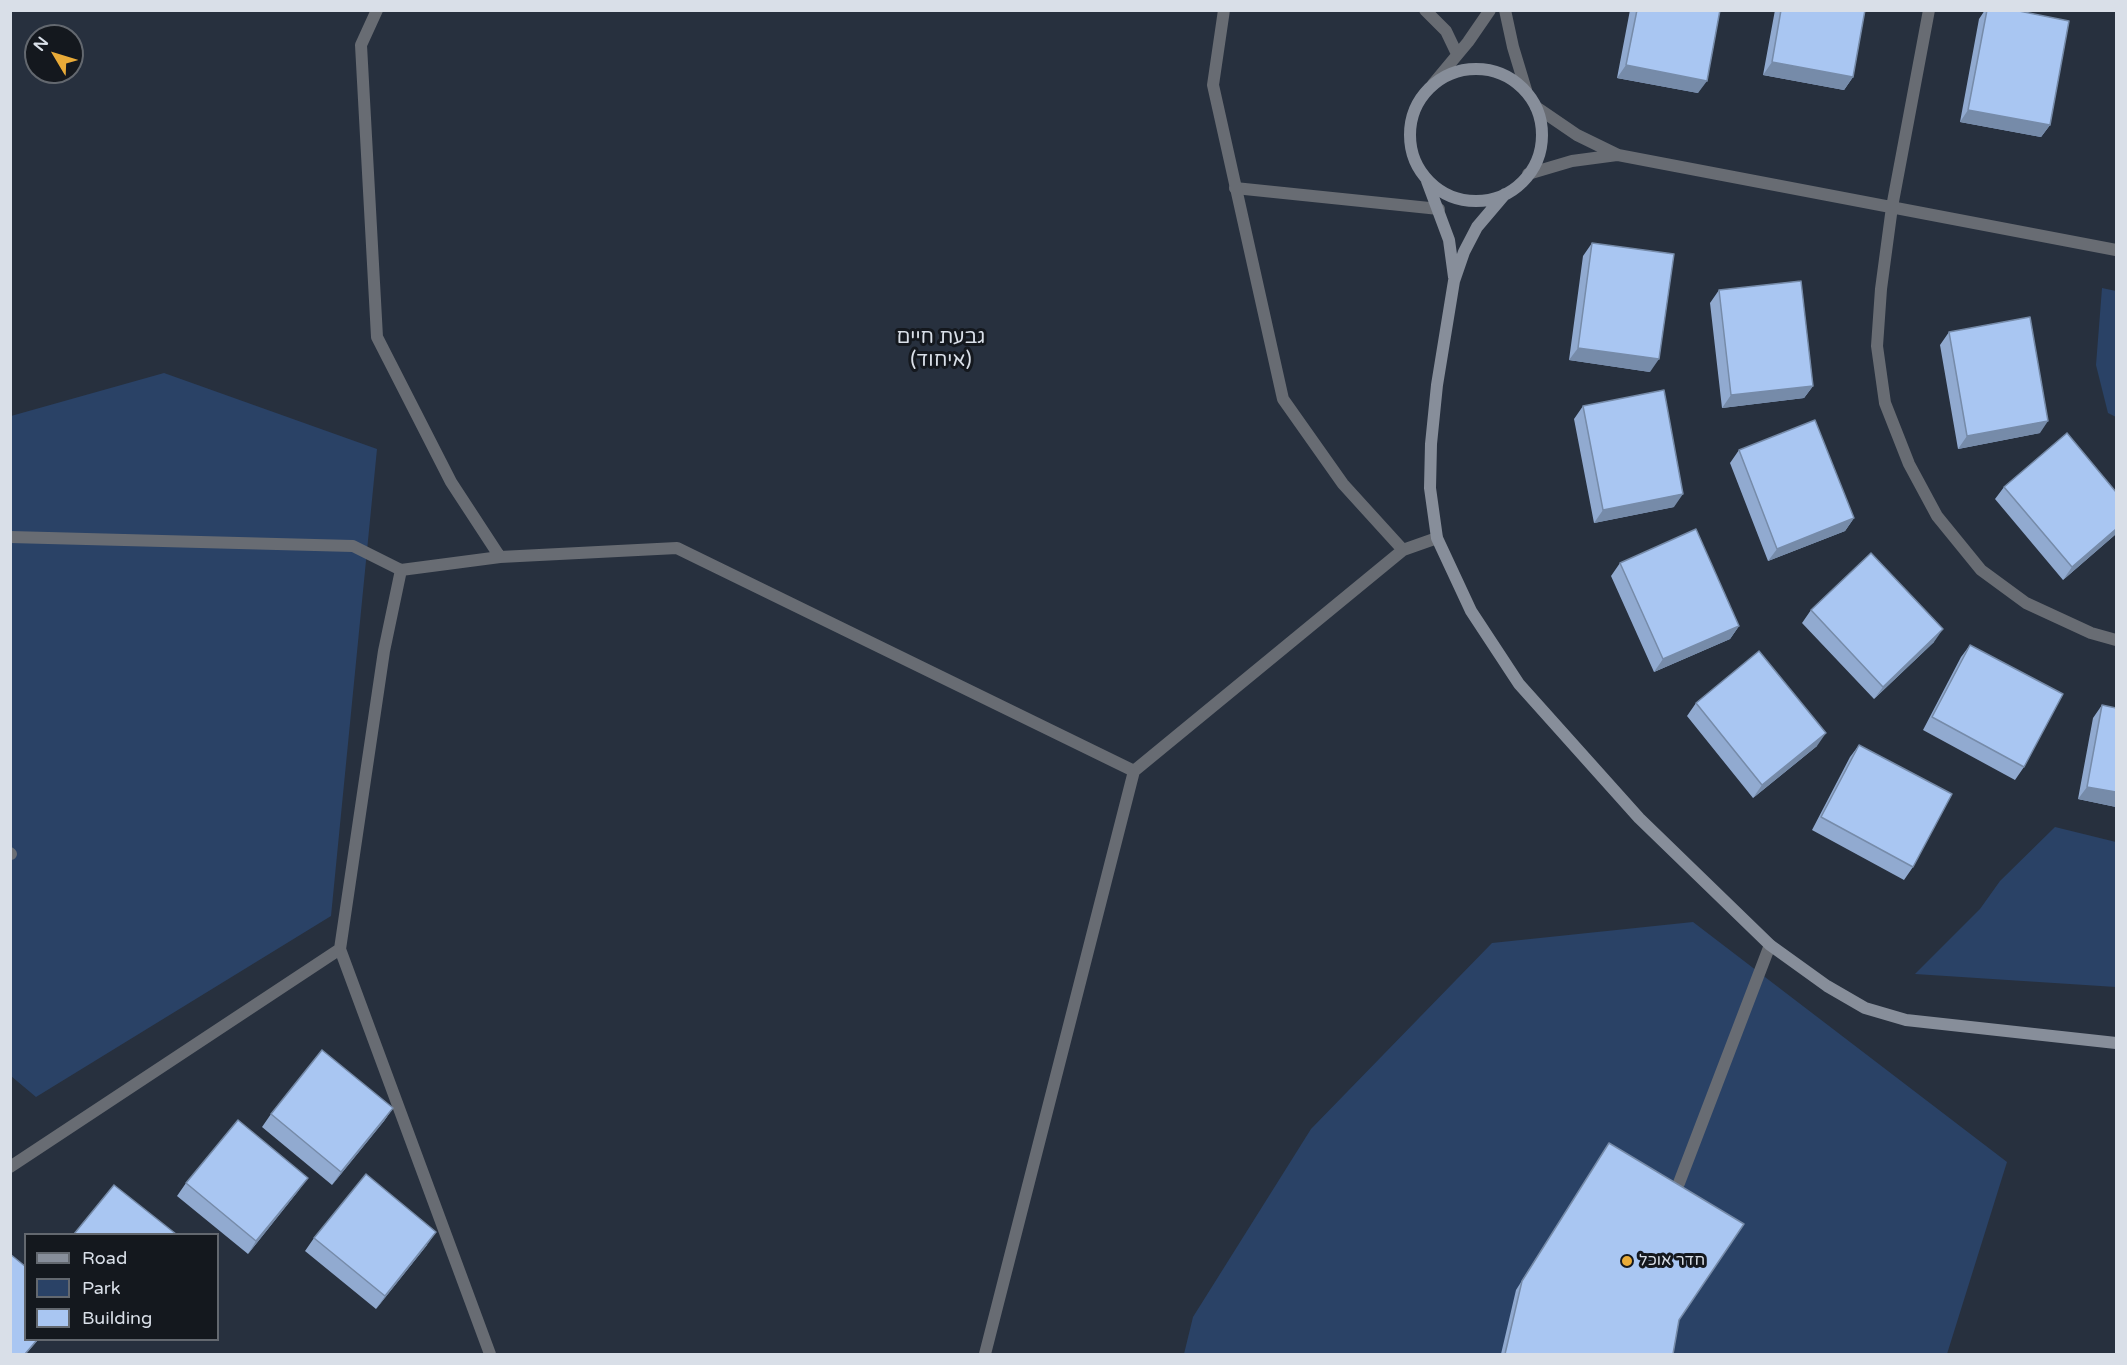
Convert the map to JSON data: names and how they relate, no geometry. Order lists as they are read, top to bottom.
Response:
{
  "districts": ["גבעת חיים (איחוד)"],
  "places": ["חדר אוכל"],
  "legend": ["Road", "Park", "Building"],
  "north": "top left"
}
